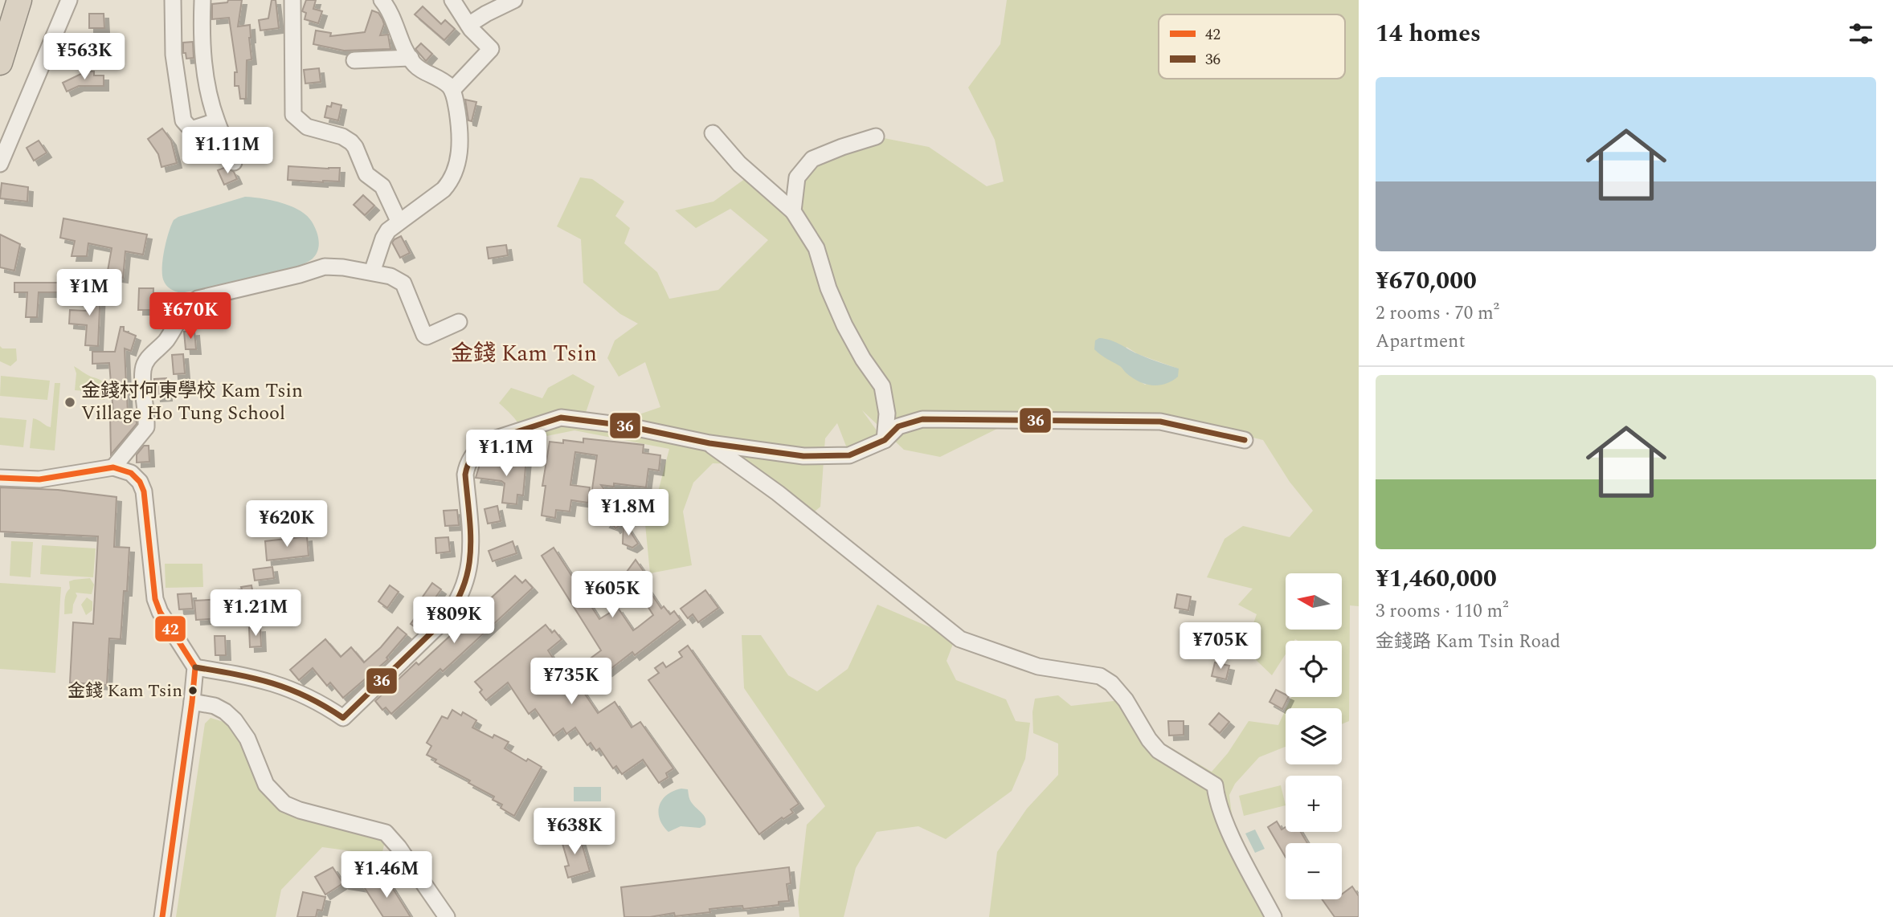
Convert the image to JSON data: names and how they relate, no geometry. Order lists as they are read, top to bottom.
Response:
{
  "districts": ["金錢 Kam Tsin"],
  "places": ["金錢村何東學校 Kam Tsin Village Ho Tung School", "金錢 Kam Tsin"],
  "lines": ["transit line 36", "transit line 42"],
  "legend": ["42", "36"],
  "north": "left",
  "page": {
    "heading": "14 homes",
    "price": [
      "¥563K",
      "¥1.11M",
      "¥1M",
      "¥670K",
      "¥1.1M",
      "¥1.8M",
      "¥620K",
      "¥605K",
      "¥1.21M",
      "¥809K",
      "¥705K",
      "¥735K",
      "¥638K",
      "¥1.46M"
    ],
    "list": [
      {
        "name": "¥670,000",
        "note": "2 rooms · 70 m² · Apartment"
      },
      {
        "name": "¥1,460,000",
        "note": "3 rooms · 110 m² · 金錢路 Kam Tsin Road"
      }
    ],
    "map_buttons": ["+", "−"]
  }
}
